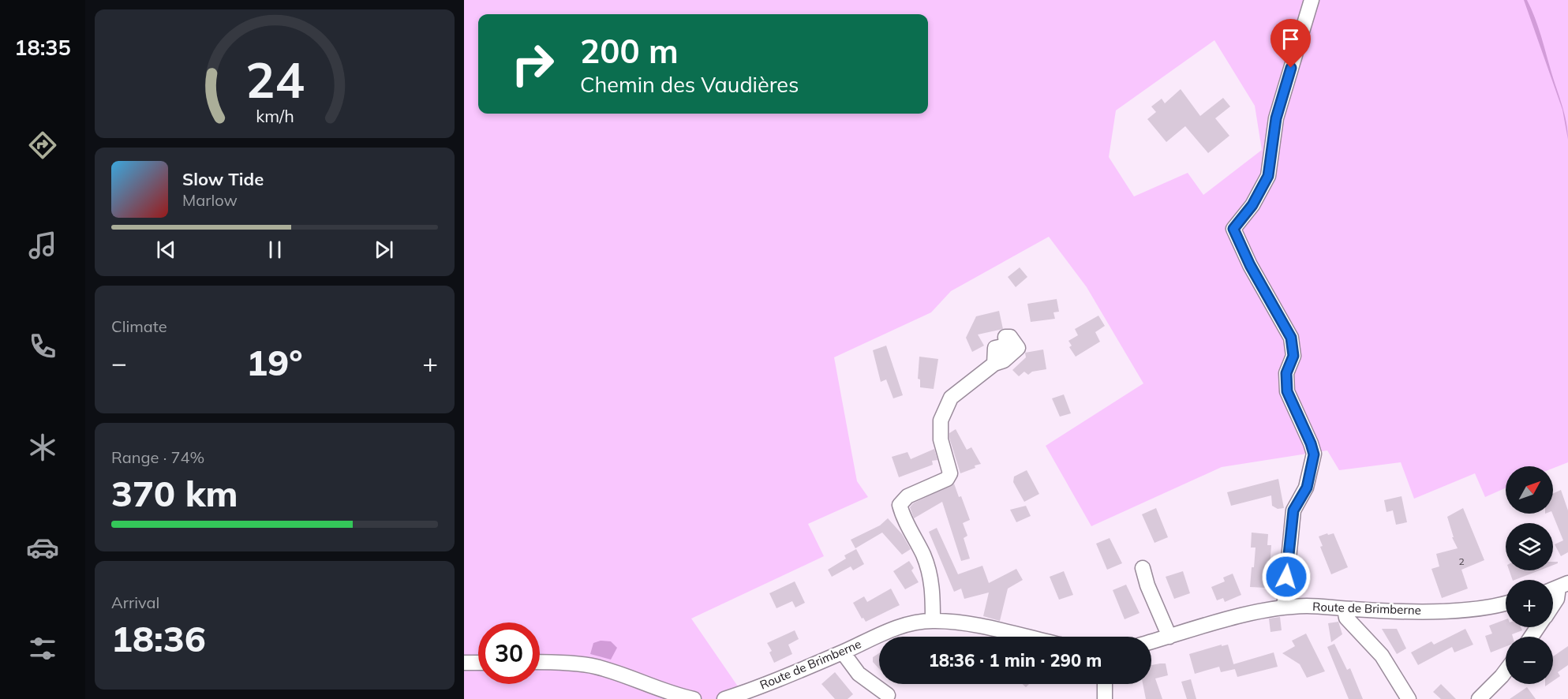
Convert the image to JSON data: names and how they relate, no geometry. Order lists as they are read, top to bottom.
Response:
{
  "streets": {
    "street": ["Route de Brimberne"]
  },
  "house_numbers": ["2"],
  "north": "top right",
  "page": {
    "tabs": "18:35",
    "turn": ["200 m", "Chemin des Vaudières"],
    "song": ["Slow Tide", "Marlow"],
    "tile": [
      "Climate",
      ["Range · 74%", "370 km"],
      ["Arrival", "18:36"]
    ],
    "heat": ["−", "19°", "+"],
    "map_buttons": ["+", "−"],
    "limit": "30",
    "trip": "18:36 · 1 min · 290 m",
    "gauge": ["24", "km/h"]
  }
}
